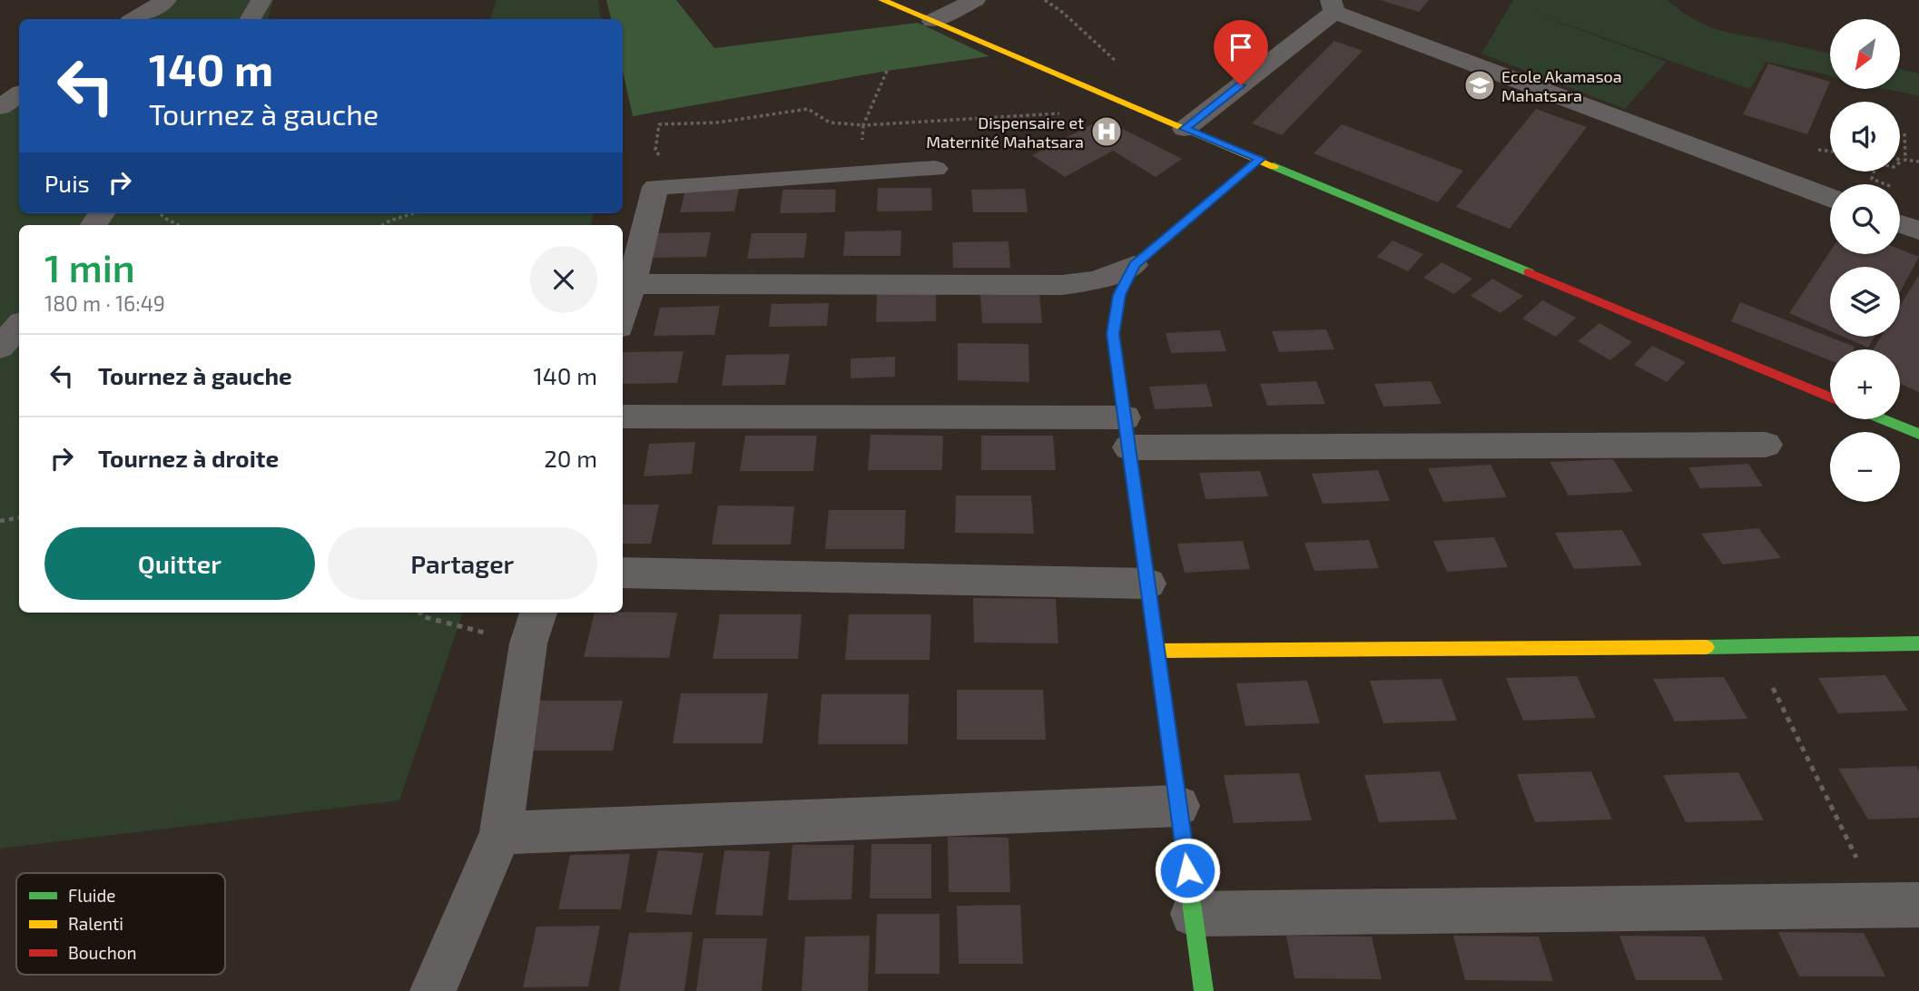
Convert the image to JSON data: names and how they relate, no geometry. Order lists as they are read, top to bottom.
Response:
{
  "places": {
    "school or university": ["Ecole Akamasoa Mahatsara"],
    "hospital": ["Dispensaire et Maternité Mahatsara"]
  },
  "legend": ["Fluide", "Ralenti", "Bouchon"],
  "north": "bottom left",
  "page": {
    "map_buttons": ["+", "−"],
    "turn": ["140 m", "Tournez à gauche"],
    "then": "Puis",
    "heading": ["1 min", "180 m · 16:49"],
    "list": [
      {
        "name": "Tournez à gauche",
        "value": "140 m"
      },
      {
        "name": "Tournez à droite",
        "value": "20 m"
      }
    ],
    "buttons": ["Quitter", "Partager"]
  }
}
